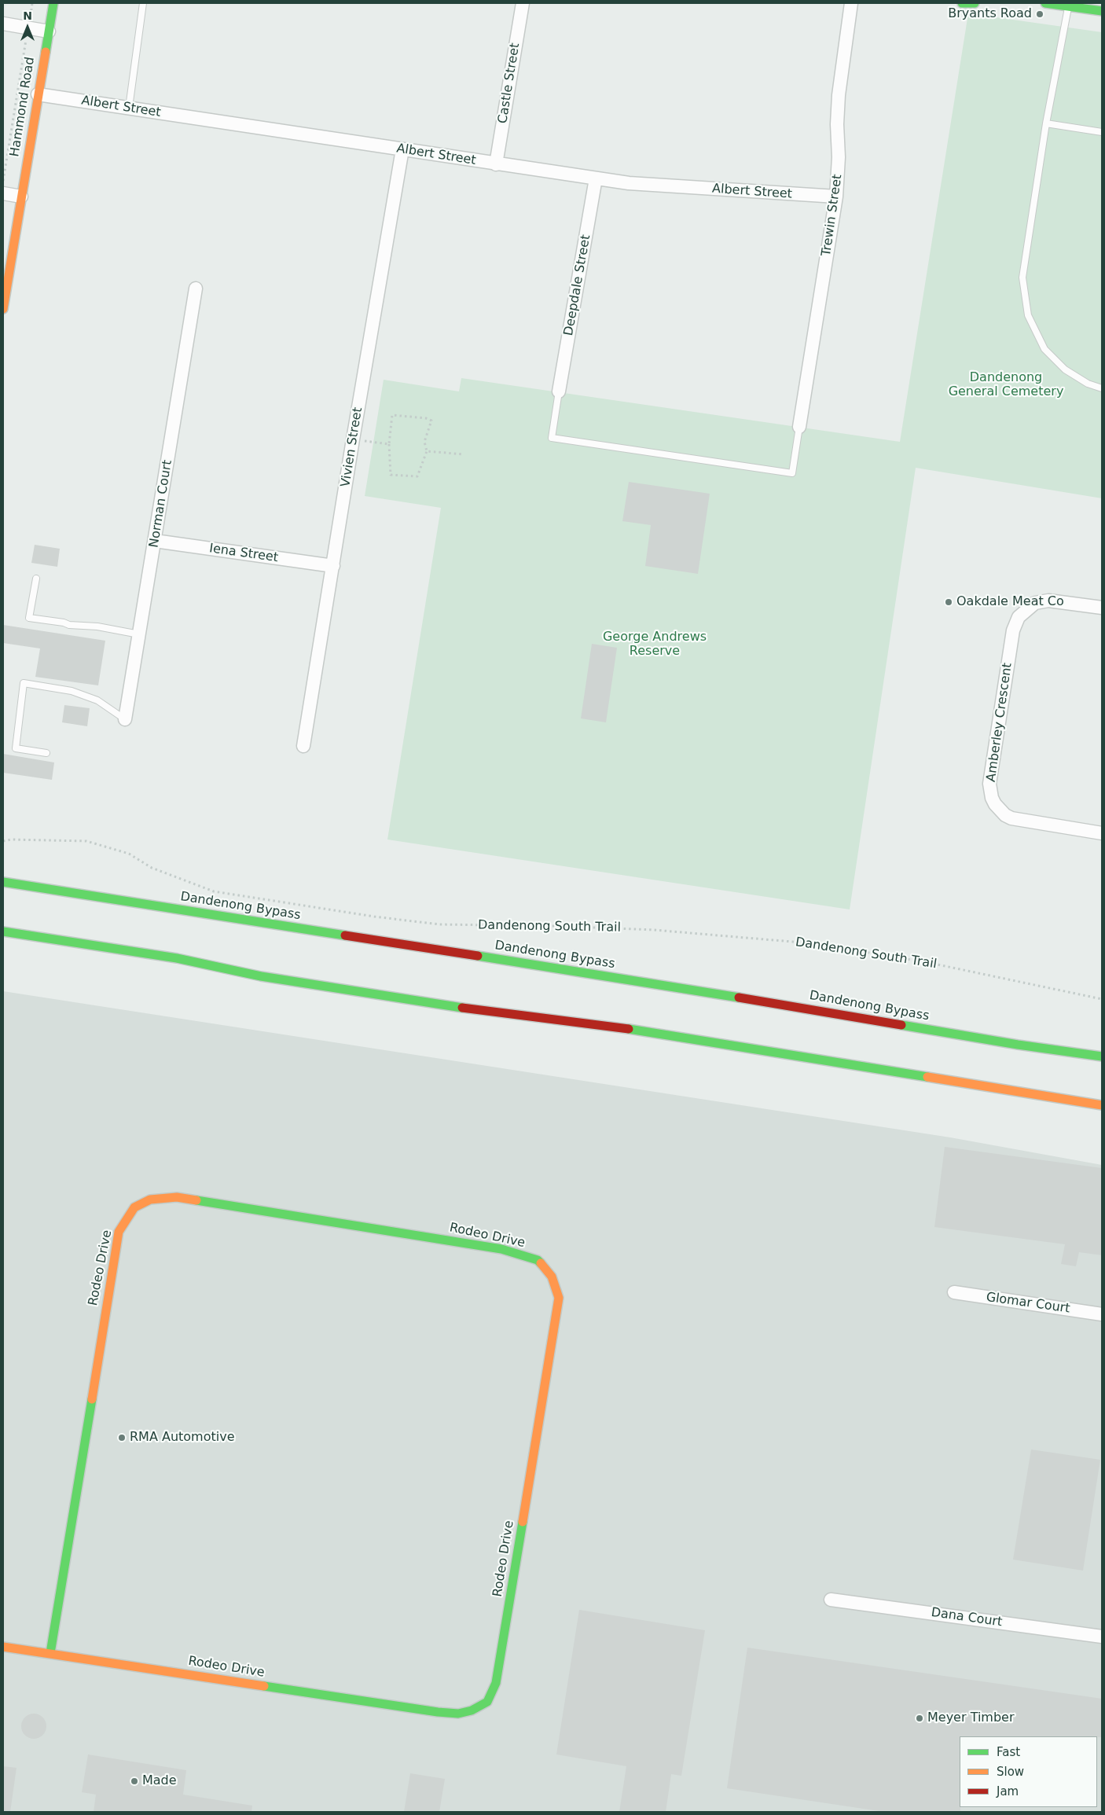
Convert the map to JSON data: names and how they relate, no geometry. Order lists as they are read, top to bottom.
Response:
{
  "streets": {
    "main road": ["Hammond Road", "Dandenong Bypass", "Rodeo Drive"],
    "street": [
      "Castle Street",
      "Albert Street",
      "Trewin Street",
      "Deepdale Street",
      "Vivien Street",
      "Norman Court",
      "Iena Street",
      "Amberley Crescent",
      "Glomar Court",
      "Dana Court"
    ],
    "path": ["Dandenong South Trail"]
  },
  "crossings": [
    ["Castle Street", "Albert Street"],
    ["Hammond Road", "Albert Street"],
    ["Albert Street", "Trewin Street"],
    ["Albert Street", "Deepdale Street"],
    ["Albert Street", "Vivien Street"],
    ["Vivien Street", "Iena Street"],
    ["Norman Court", "Iena Street"]
  ],
  "parks": ["Dandenong General Cemetery", "George Andrews Reserve"],
  "places": [
    "Bryants Road",
    "Oakdale Meat Co",
    "RMA Automotive",
    "Meyer Timber",
    "Made"
  ],
  "legend": ["Fast", "Slow", "Jam"],
  "north": "top"
}
